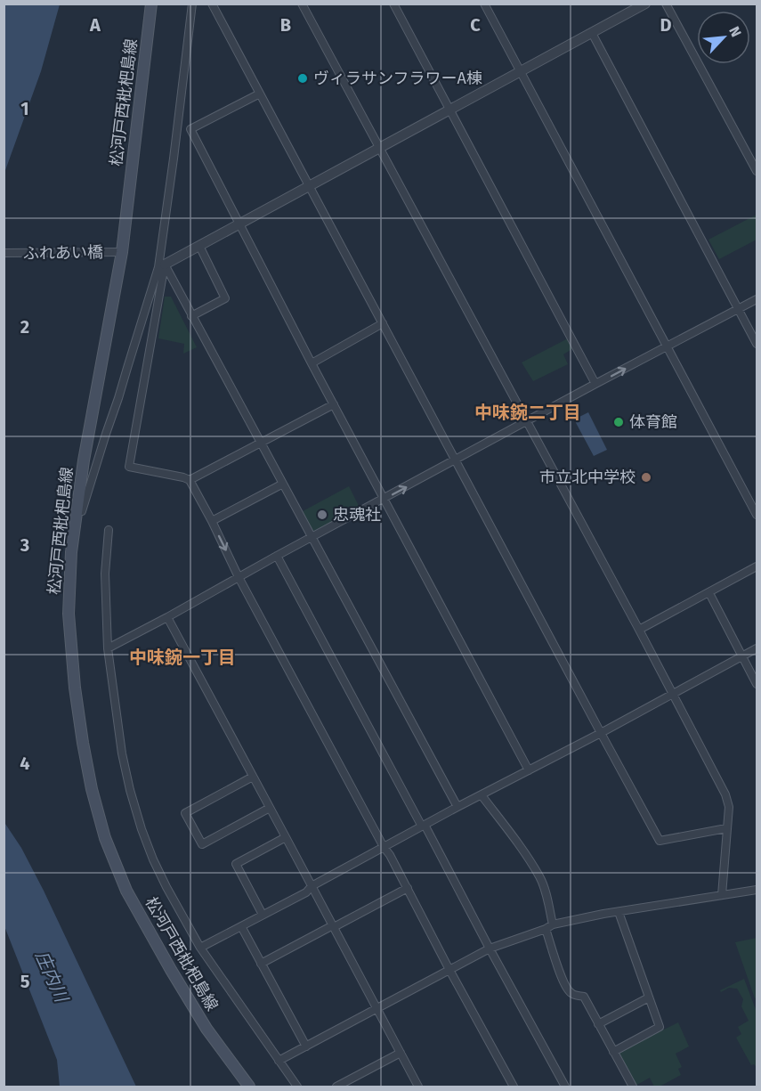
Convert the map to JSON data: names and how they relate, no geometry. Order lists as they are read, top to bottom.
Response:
{
  "streets": {
    "main road": ["松河戸西枇杷島線"],
    "street": ["ふれあい橋"]
  },
  "crossings": [
    ["松河戸西枇杷島線", "ふれあい橋"]
  ],
  "districts": ["中味鋺二丁目", "中味鋺一丁目"],
  "water": ["庄内川"],
  "places": [
    "ヴィラサンフラワーA棟",
    "体育館",
    "市立北中学校",
    "忠魂社"
  ],
  "north": "top right",
  "grid": {
    "columns": [
      "A",
      "B",
      "C",
      "D"
    ],
    "rows": [
      "1",
      "2",
      "3",
      "4",
      "5"
    ]
  }
}
